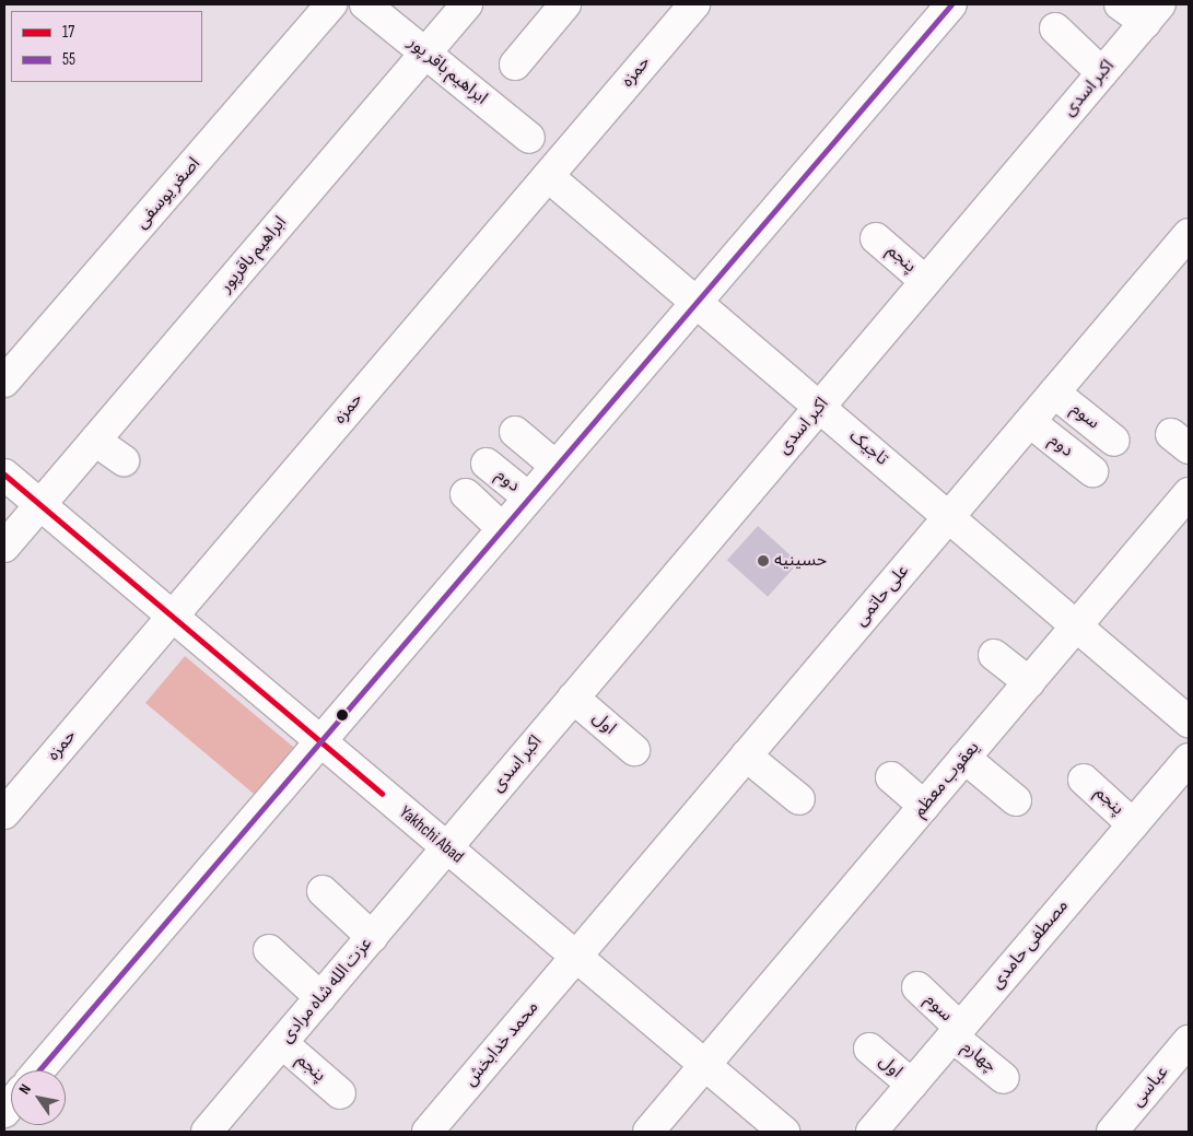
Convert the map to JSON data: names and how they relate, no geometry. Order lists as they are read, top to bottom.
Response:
{
  "streets": {
    "street": [
      "ابراهیم باقر پور",
      "حمزه",
      "اکبر اسدی",
      "اصغر یوسفی",
      "ابراهیم باقرپور",
      "پنجم",
      "سوم",
      "دوم",
      "تاجیک",
      "علی حاتمی",
      "اول",
      "یعقوب معظم",
      "Yakhchi Abad",
      "مصطفی حامدی",
      "عزت الله شاه مرادی",
      "محمد خدابخش",
      "چهارم",
      "عباسی"
    ]
  },
  "crossings": [
    ["ابراهیم باقر پور", "ابراهیم باقرپور"],
    ["حمزه", "تاجیک"],
    ["حمزه", "Yakhchi Abad"],
    ["اکبر اسدی", "پنجم"],
    ["اکبر اسدی", "تاجیک"],
    ["اکبر اسدی", "اول"],
    ["اکبر اسدی", "Yakhchi Abad"],
    ["اکبر اسدی", "عزت الله شاه مرادی"],
    ["ابراهیم باقرپور", "Yakhchi Abad"],
    ["پنجم", "مصطفی حامدی"],
    ["پنجم", "عزت الله شاه مرادی"],
    ["سوم", "علی حاتمی"],
    ["سوم", "مصطفی حامدی"],
    ["سوم", "چهارم"],
    ["دوم", "علی حاتمی"],
    ["تاجیک", "علی حاتمی"],
    ["تاجیک", "یعقوب معظم"],
    ["علی حاتمی", "Yakhchi Abad"],
    ["علی حاتمی", "محمد خدابخش"],
    ["اول", "مصطفی حامدی"],
    ["یعقوب معظم", "Yakhchi Abad"],
    ["Yakhchi Abad", "عزت الله شاه مرادی"],
    ["Yakhchi Abad", "محمد خدابخش"],
    ["مصطفی حامدی", "چهارم"]
  ],
  "places": ["حسینیه"],
  "lines": ["transit line 55", "transit line 17"],
  "legend": ["17", "55"],
  "north": "top left"
}
